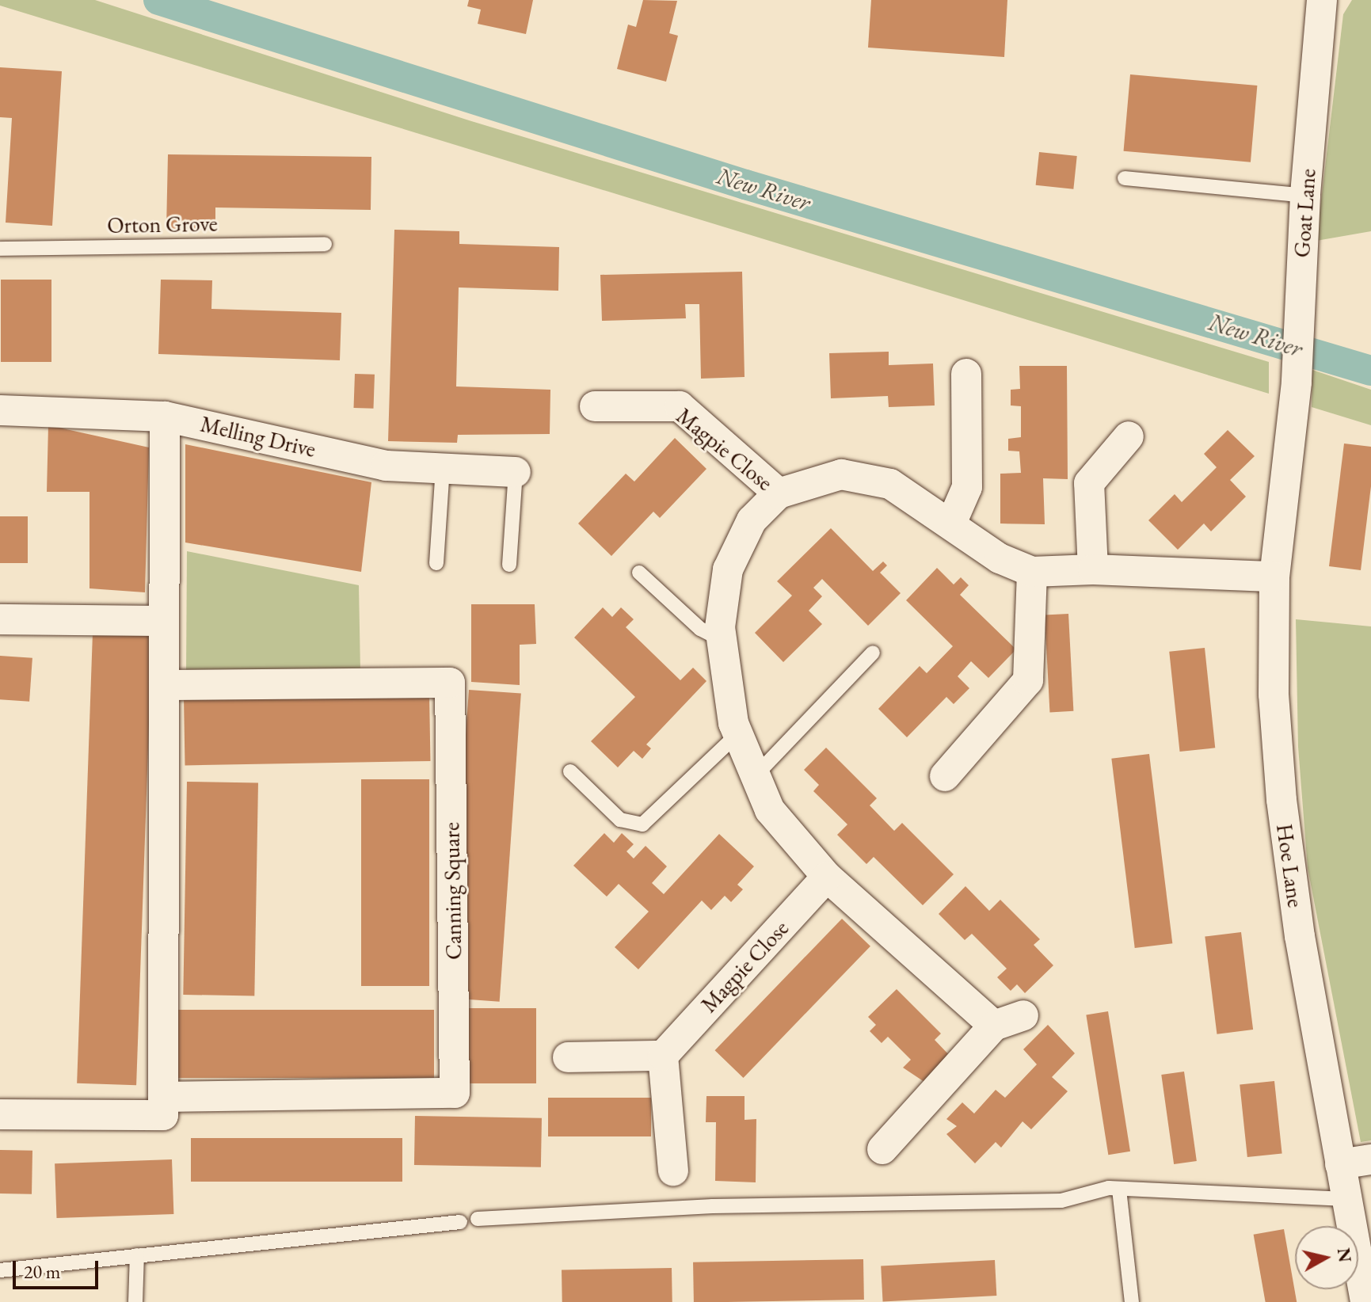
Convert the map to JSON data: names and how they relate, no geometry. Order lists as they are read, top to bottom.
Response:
{
  "streets": {
    "street": [
      "Goat Lane",
      "Melling Drive",
      "Magpie Close",
      "Hoe Lane",
      "Canning Square"
    ],
    "lane": ["Orton Grove"]
  },
  "crossings": [
    ["Goat Lane", "Hoe Lane"],
    ["Magpie Close", "Hoe Lane"]
  ],
  "water": ["New River"],
  "scale_bar": "20 m",
  "north": "right"
}
